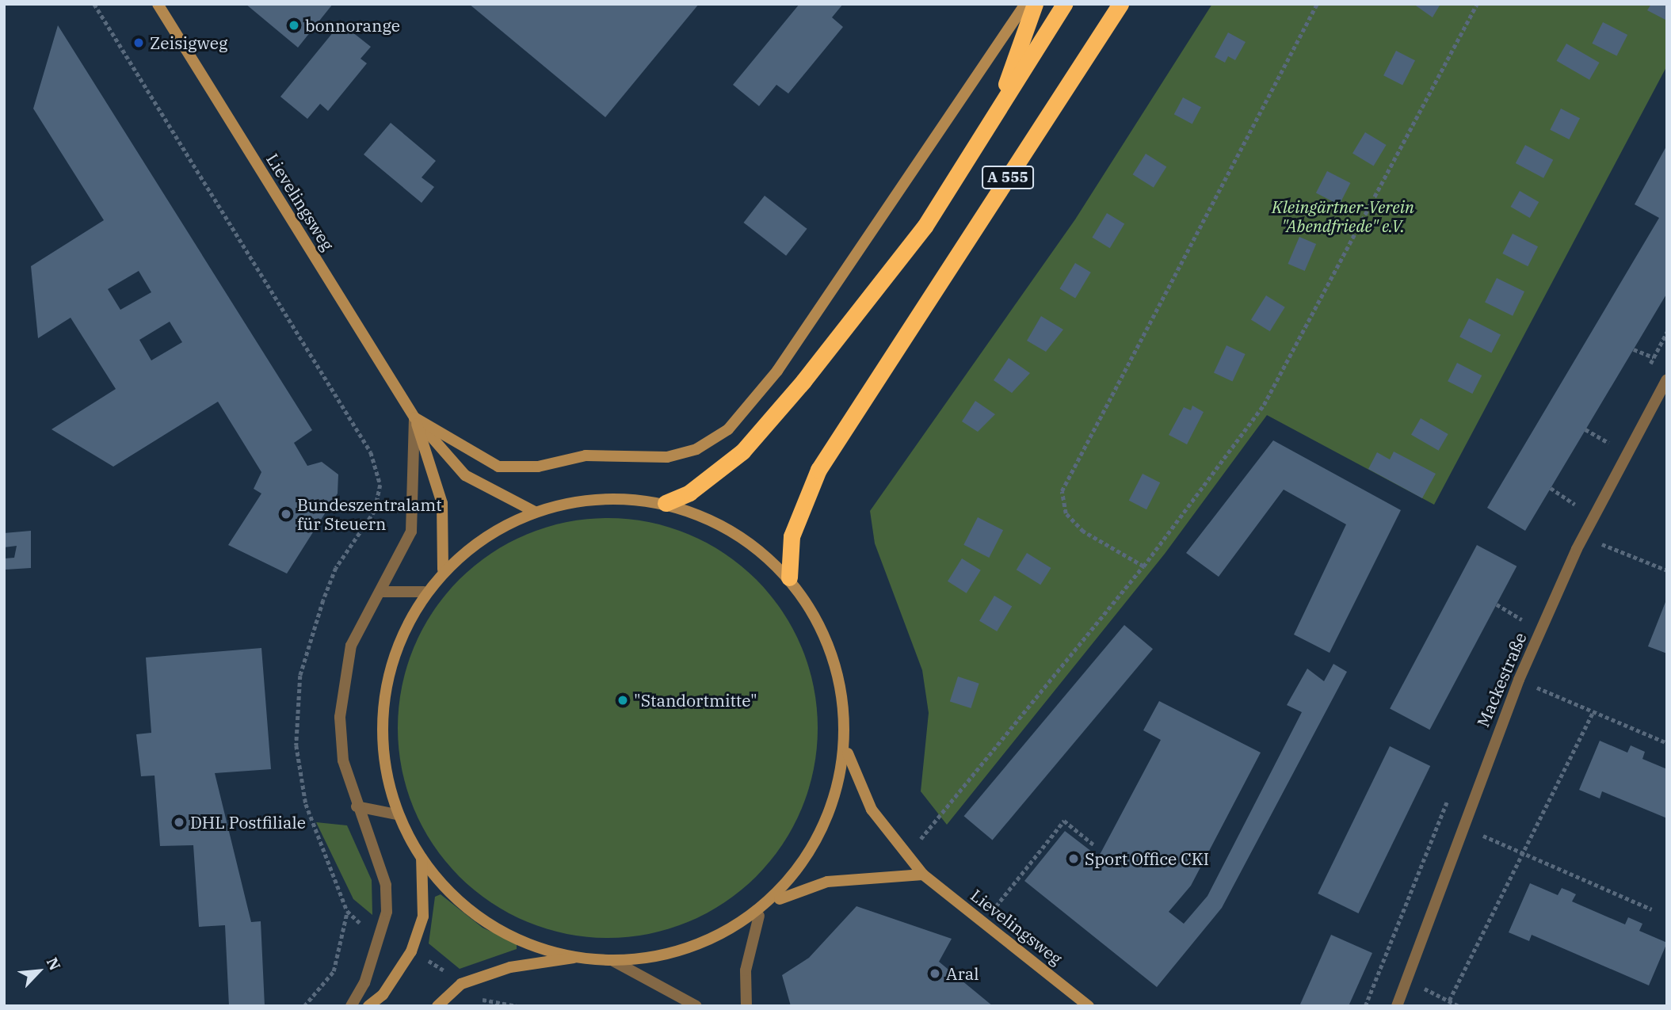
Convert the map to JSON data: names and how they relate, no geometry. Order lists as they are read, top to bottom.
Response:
{
  "streets": {
    "highway": ["A 555"],
    "street": ["Lievelingsweg", "Mackestraße"]
  },
  "parks": ["Kleingärtner-Verein \"Abendfriede\" e.V."],
  "places": [
    "bonnorange",
    "Zeisigweg",
    "Bundeszentralamt für Steuern",
    "\"Standortmitte\"",
    "DHL Postfiliale",
    "Sport Office CKI",
    "Aral"
  ],
  "north": "top right"
}
